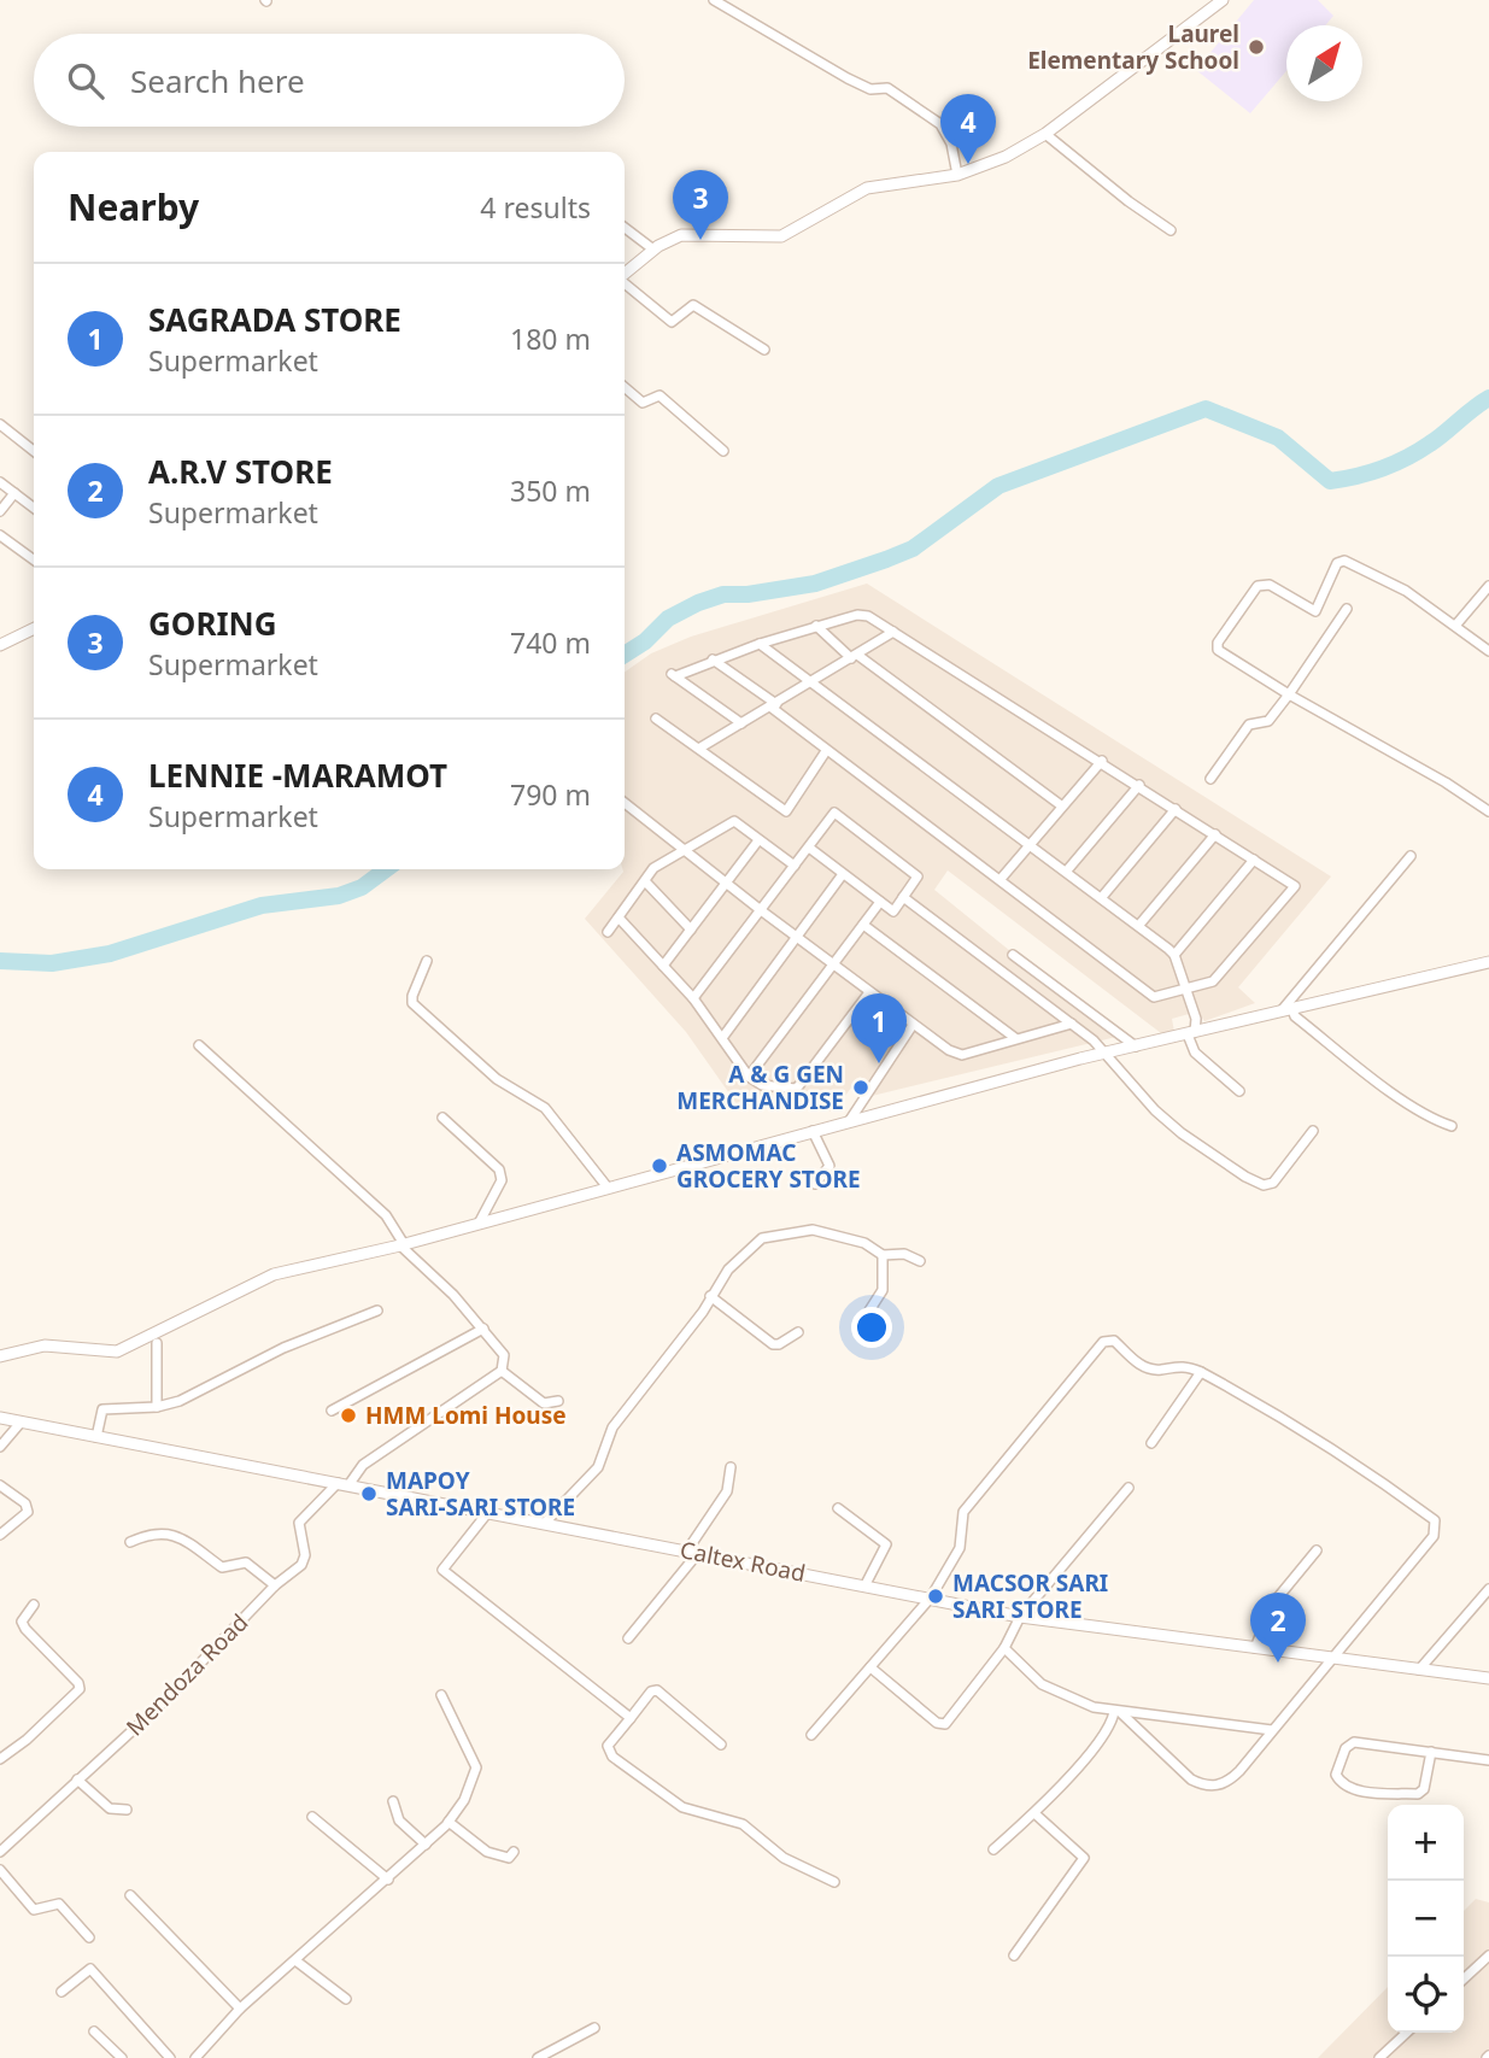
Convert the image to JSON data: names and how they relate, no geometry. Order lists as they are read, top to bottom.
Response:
{
  "streets": {
    "street": ["Caltex Road", "Mendoza Road"]
  },
  "crossings": [
    ["Caltex Road", "Mendoza Road"]
  ],
  "places": [
    "Laurel Elementary School",
    "A & G GEN MERCHANDISE",
    "ASMOMAC GROCERY STORE",
    "HMM Lomi House",
    "MAPOY SARI-SARI STORE",
    "MACSOR SARI SARI STORE"
  ],
  "north": "top right",
  "page": {
    "search": "Search here",
    "pins": [
      "4",
      "3",
      "1",
      "2"
    ],
    "heading": ["Nearby", "4 results"],
    "list": [
      {
        "mark": "1",
        "name": "SAGRADA STORE",
        "note": "Supermarket",
        "value": "180 m"
      },
      {
        "mark": "2",
        "name": "A.R.V STORE",
        "note": "Supermarket",
        "value": "350 m"
      },
      {
        "mark": "3",
        "name": "GORING",
        "note": "Supermarket",
        "value": "740 m"
      },
      {
        "mark": "4",
        "name": "LENNIE -MARAMOT",
        "note": "Supermarket",
        "value": "790 m"
      }
    ],
    "map_buttons": ["+", "−"]
  }
}
